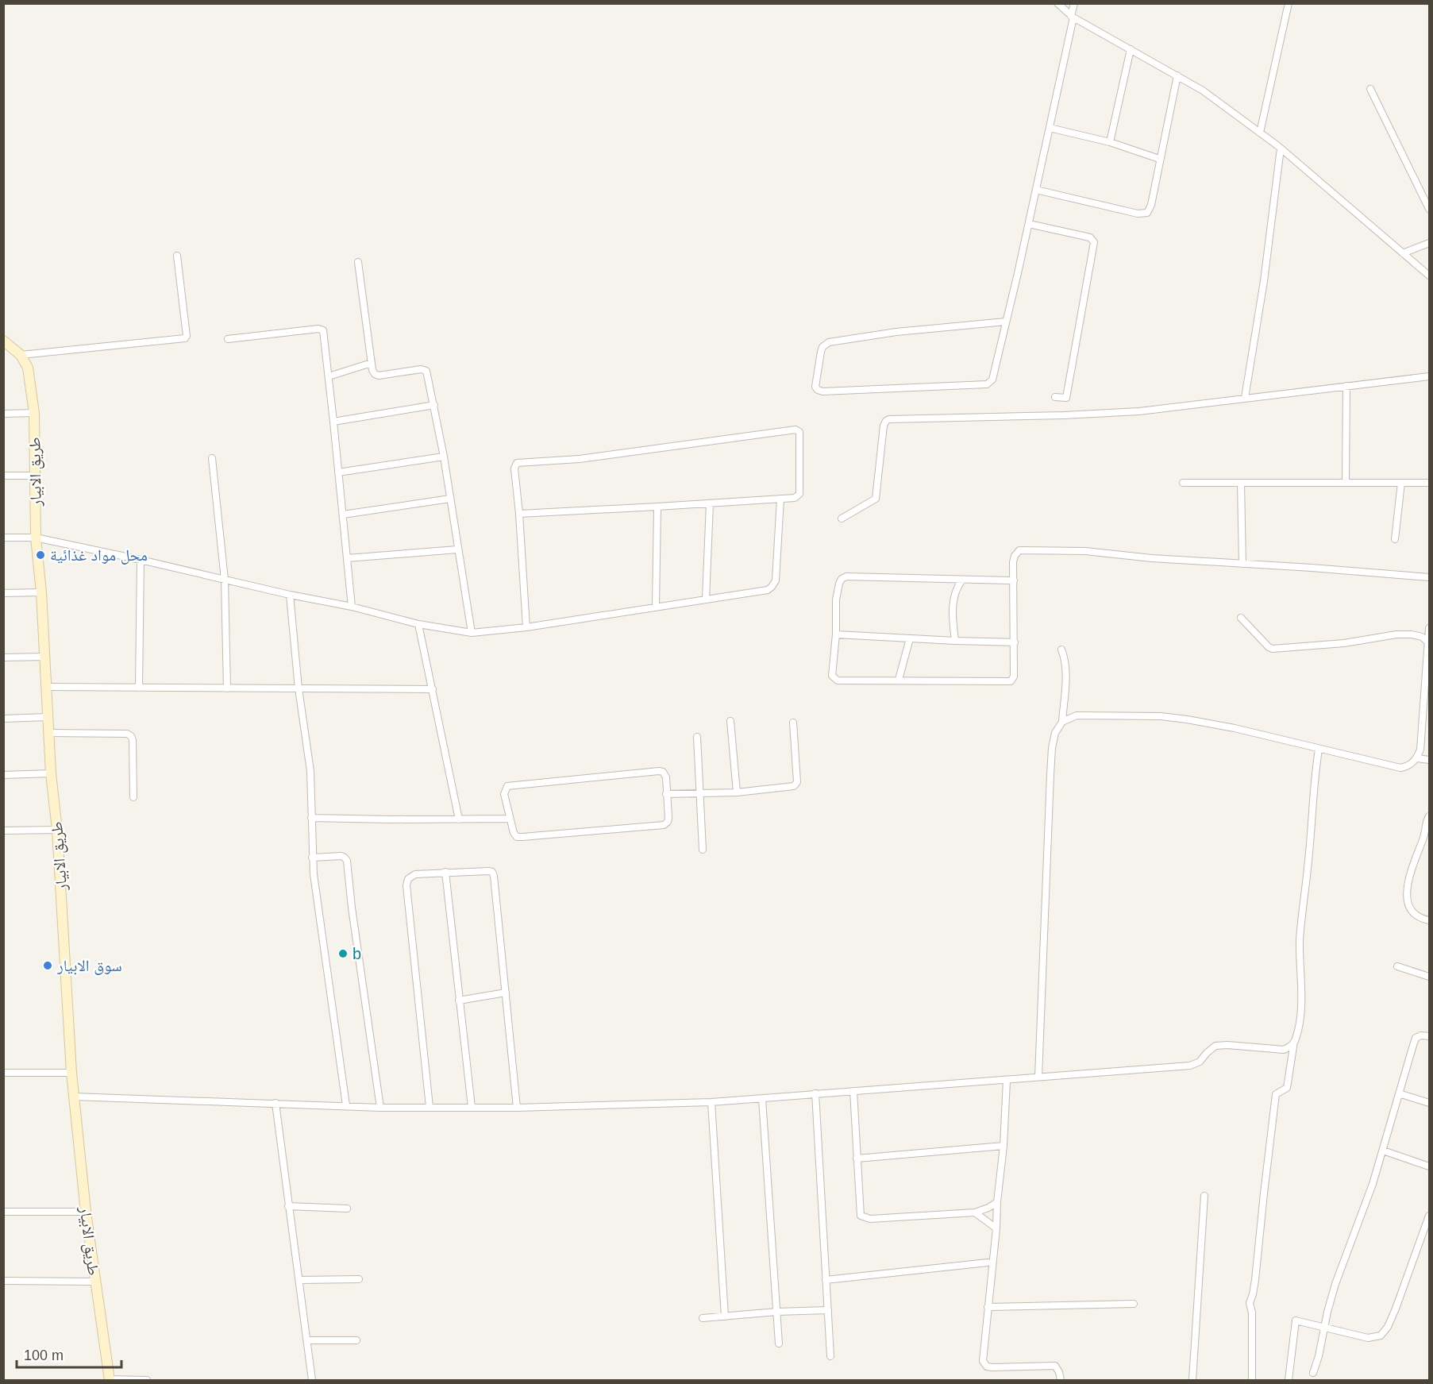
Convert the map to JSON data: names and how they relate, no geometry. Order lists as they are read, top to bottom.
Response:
{
  "streets": {
    "main road": ["طريق الابيار"]
  },
  "places": ["محل مواد غذائية", "b", "سوق الابيار"],
  "scale_bar": "100 m"
}
